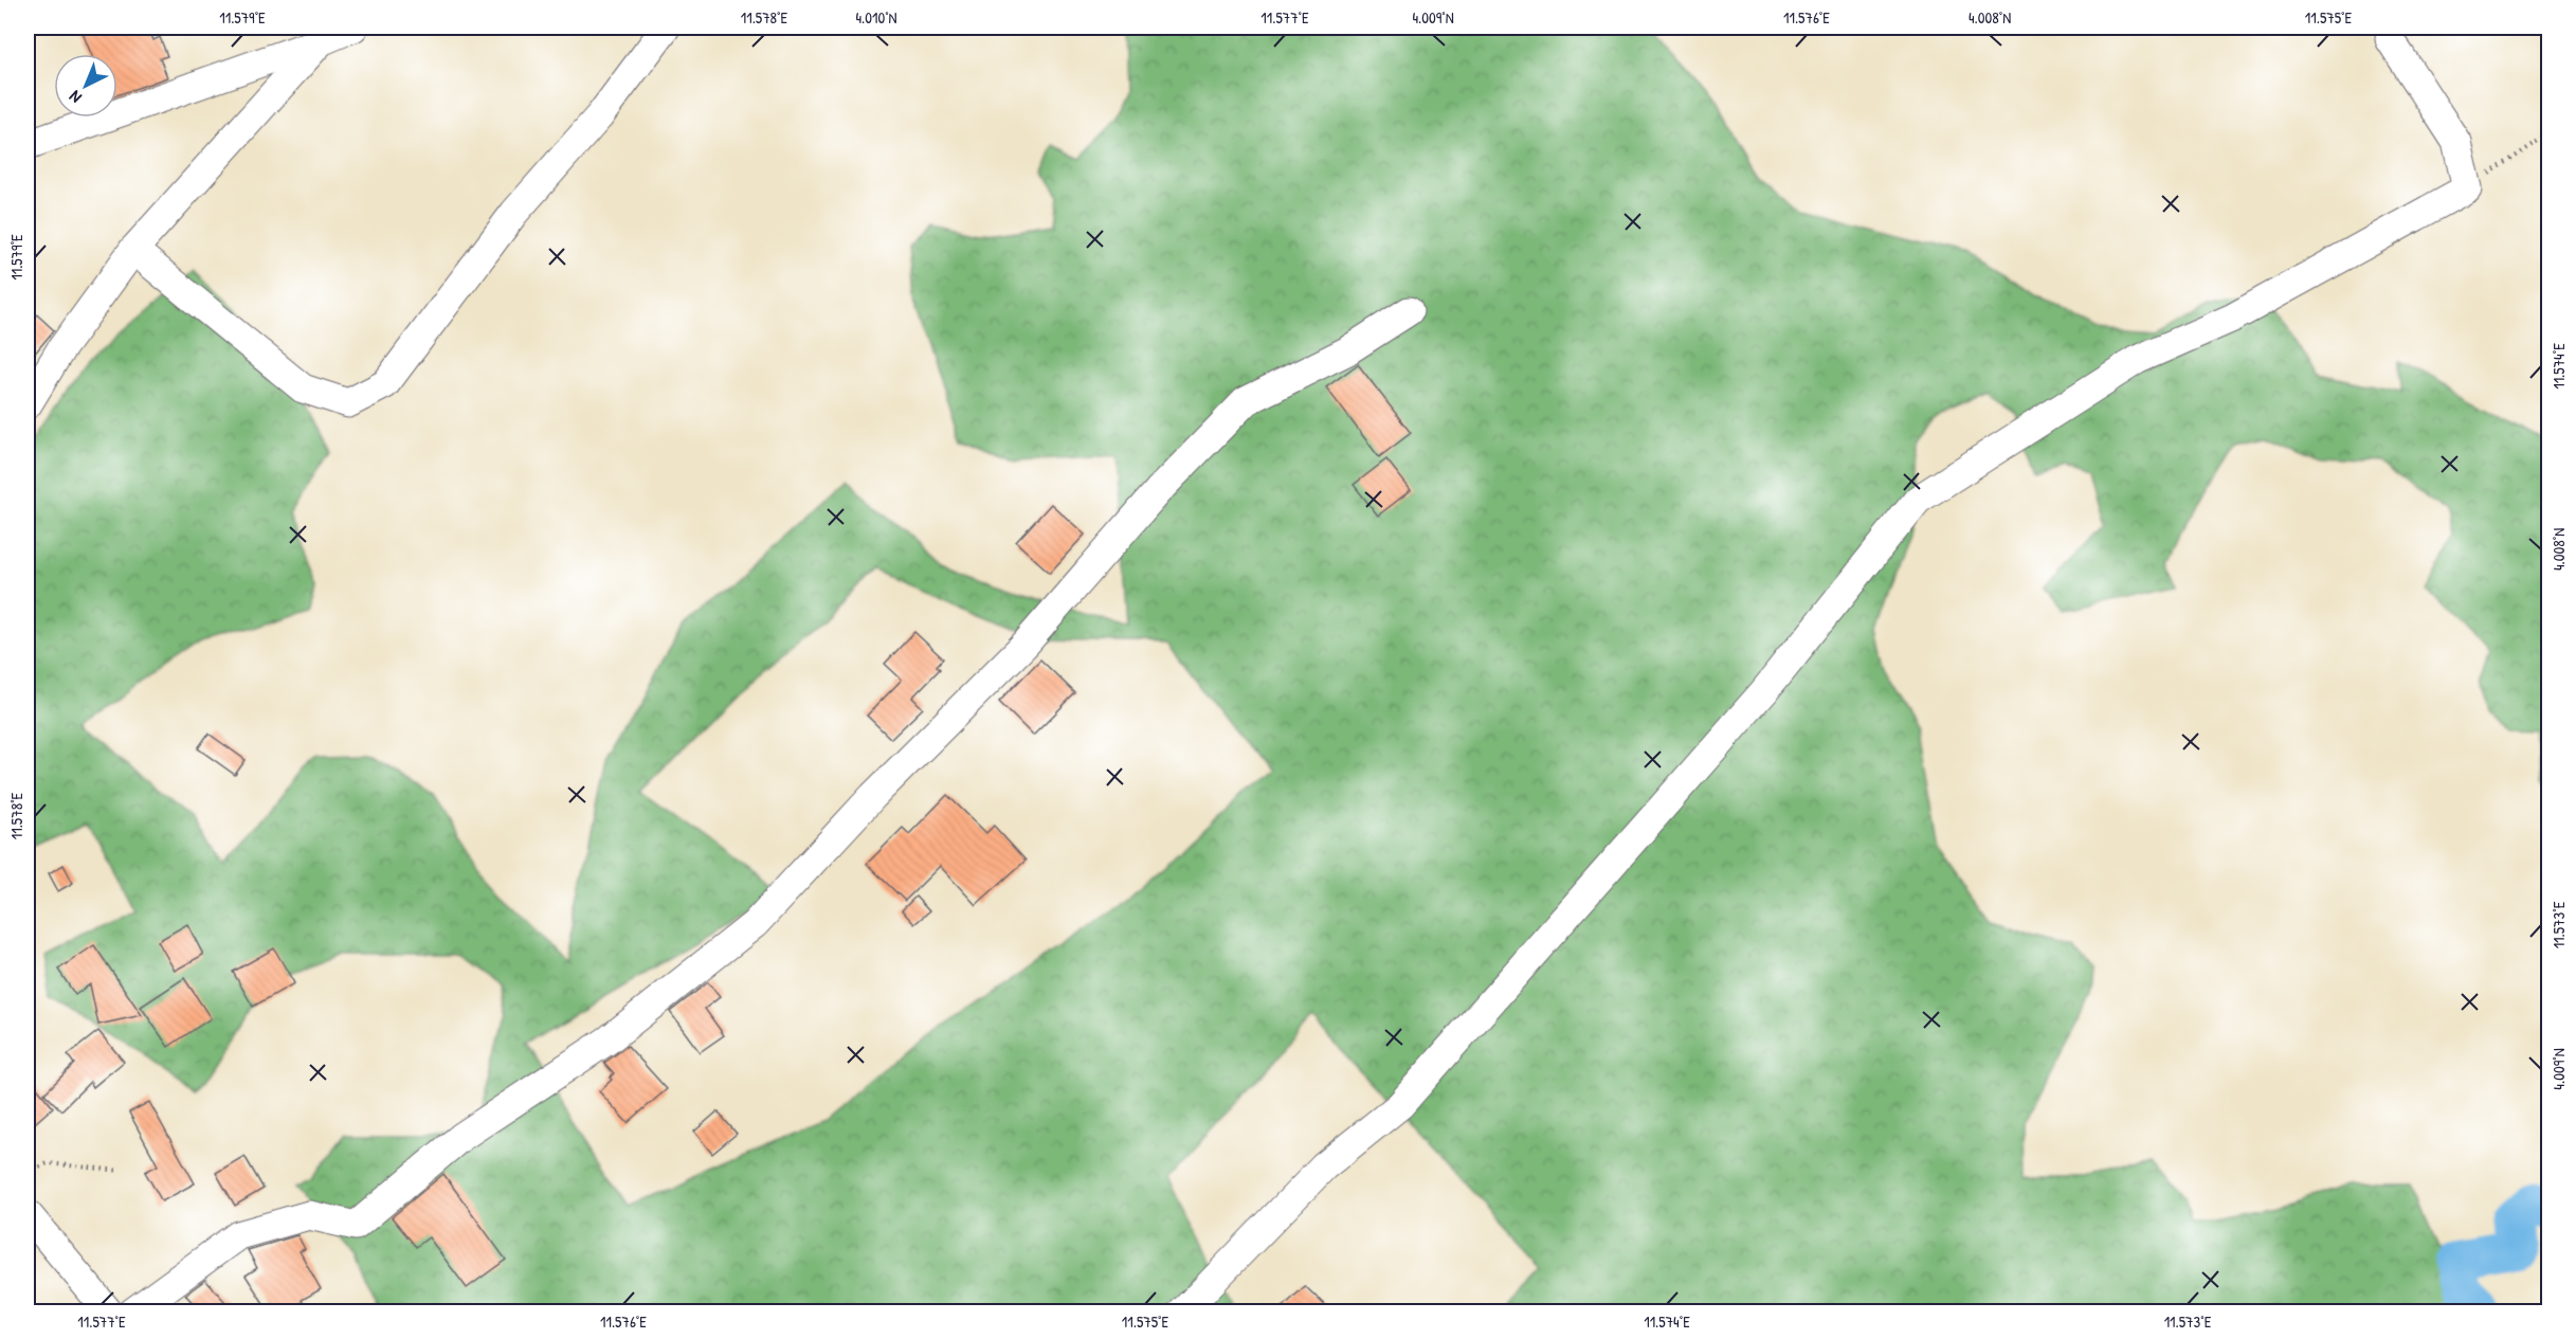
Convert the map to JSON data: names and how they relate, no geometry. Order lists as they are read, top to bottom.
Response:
{
  "north": "bottom left",
  "coordinates": [
    "11.579°E",
    "11.578°E",
    "4.010°N",
    "11.577°E",
    "4.009°N",
    "11.576°E",
    "4.008°N",
    "11.575°E",
    "11.574°E",
    "11.573°E"
  ]
}
